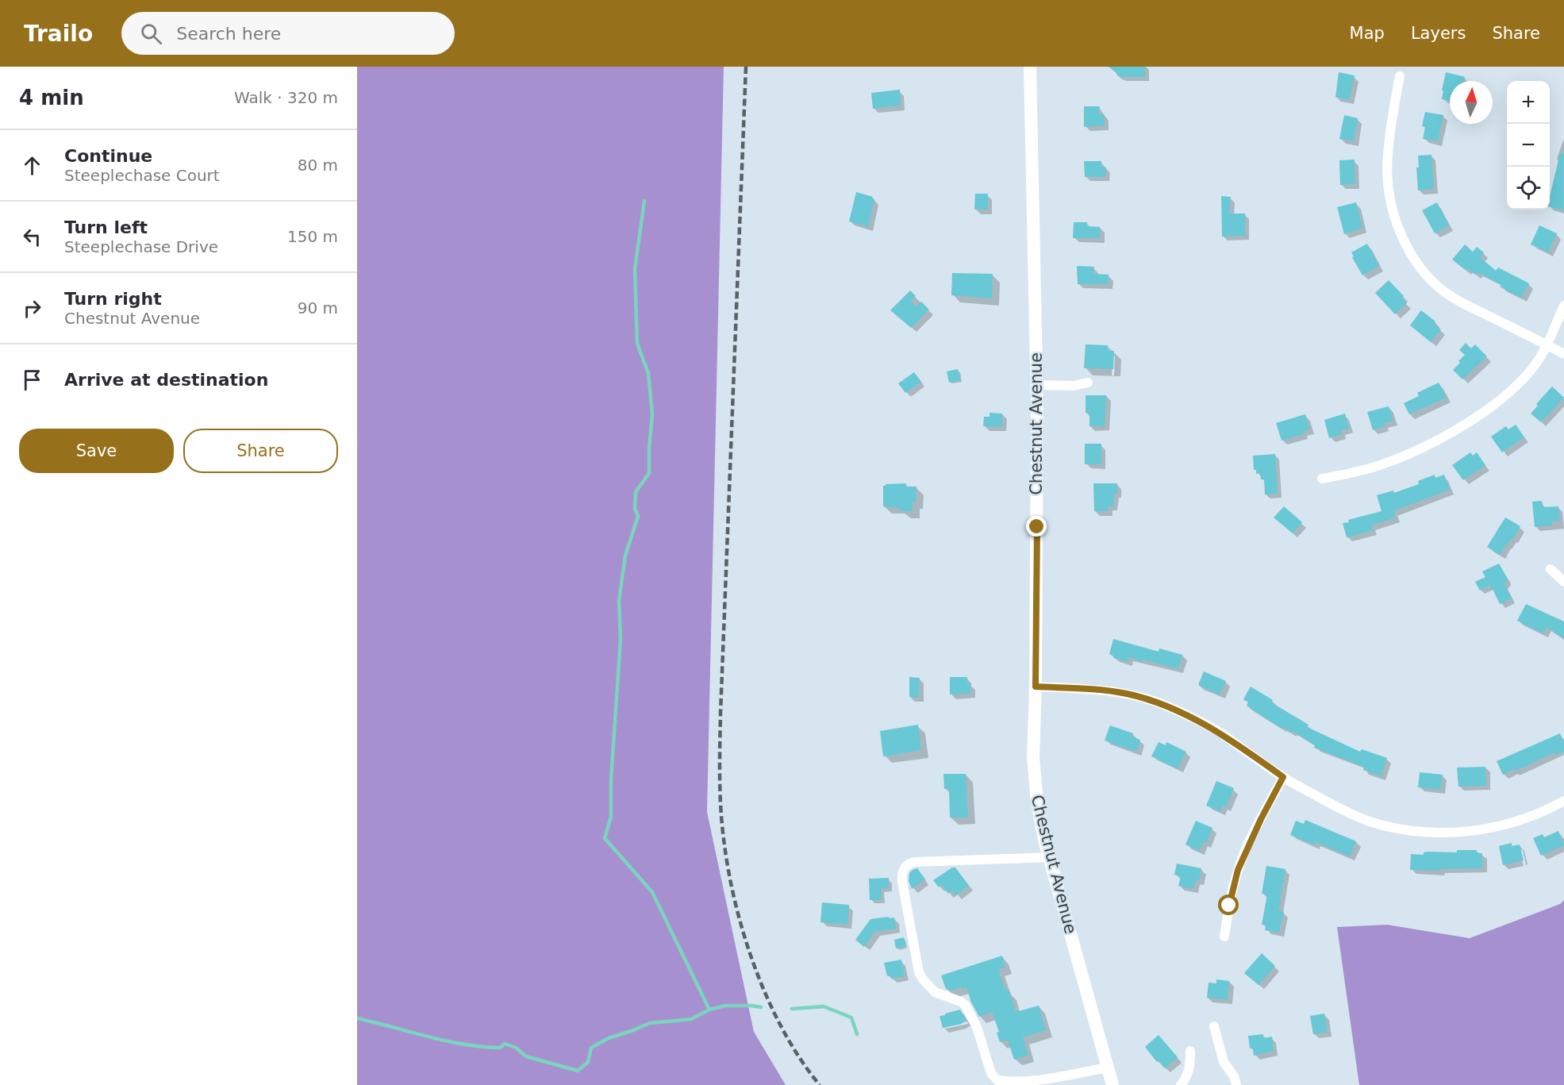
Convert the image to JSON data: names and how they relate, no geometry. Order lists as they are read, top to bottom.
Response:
{
  "streets": {
    "street": ["Chestnut Avenue"]
  },
  "north": "top",
  "page": {
    "header": "Trailo",
    "search": "Search here",
    "nav": ["Map", "Layers", "Share"],
    "heading": ["4 min", "Walk · 320 m"],
    "map_buttons": ["+", "−"],
    "list": [
      ["Continue", "Steeplechase Court", "80 m"],
      ["Turn left", "Steeplechase Drive", "150 m"],
      ["Turn right", "Chestnut Avenue", "90 m"],
      "Arrive at destination"
    ],
    "buttons": ["Save", "Share"]
  }
}
